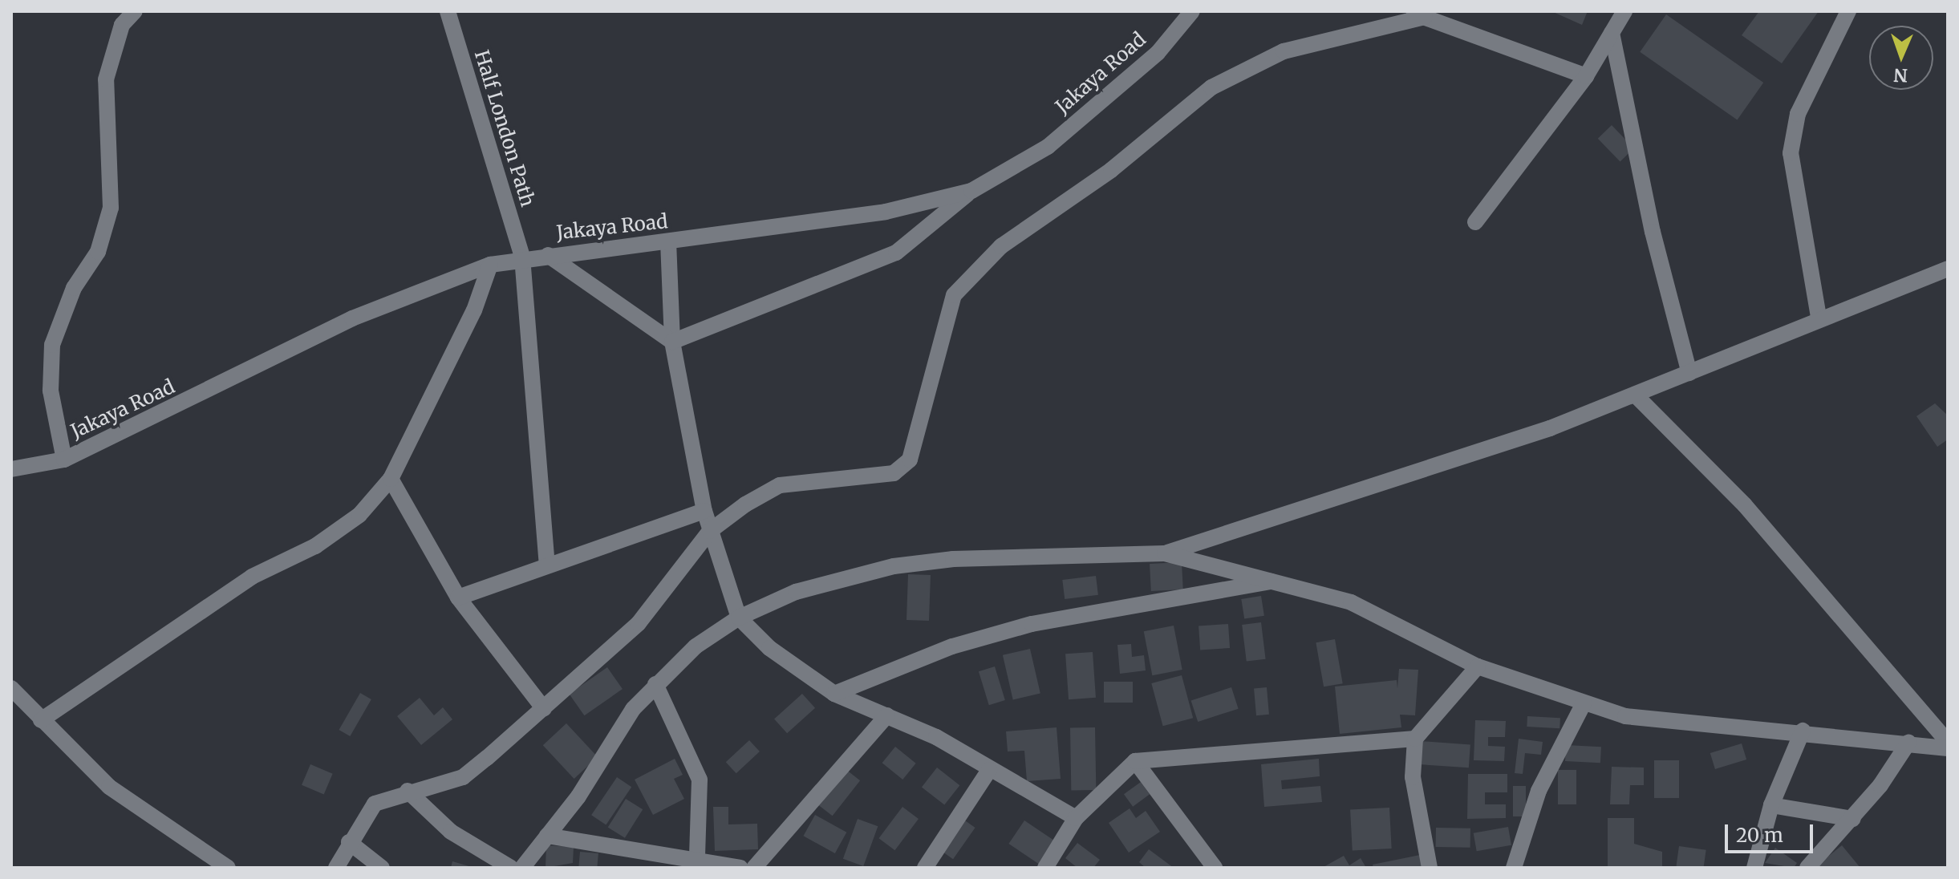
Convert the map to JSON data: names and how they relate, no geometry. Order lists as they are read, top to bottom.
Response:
{
  "streets": {
    "street": ["Jakaya Road", "Half London Path"]
  },
  "crossings": [
    ["Jakaya Road", "Half London Path"]
  ],
  "scale_bar": "20 m",
  "north": "bottom"
}
